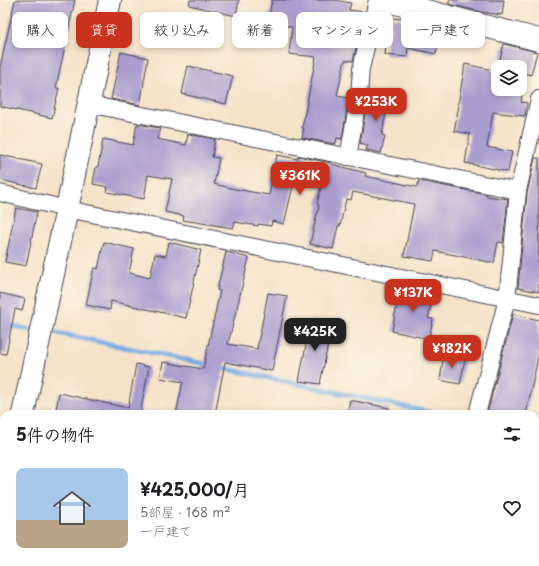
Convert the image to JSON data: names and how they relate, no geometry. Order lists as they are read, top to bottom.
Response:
{
  "page": {
    "chip": [
      "購入",
      "賃貸",
      "絞り込み",
      "新着",
      "マンション",
      "一戸建て"
    ],
    "price": [
      "¥253K",
      "¥361K",
      "¥137K",
      "¥425K",
      "¥182K"
    ],
    "heading": "5件の物件",
    "list": [
      {
        "name": "¥425,000/月",
        "note": "5部屋 · 168 m² · 一戸建て"
      }
    ]
  }
}
